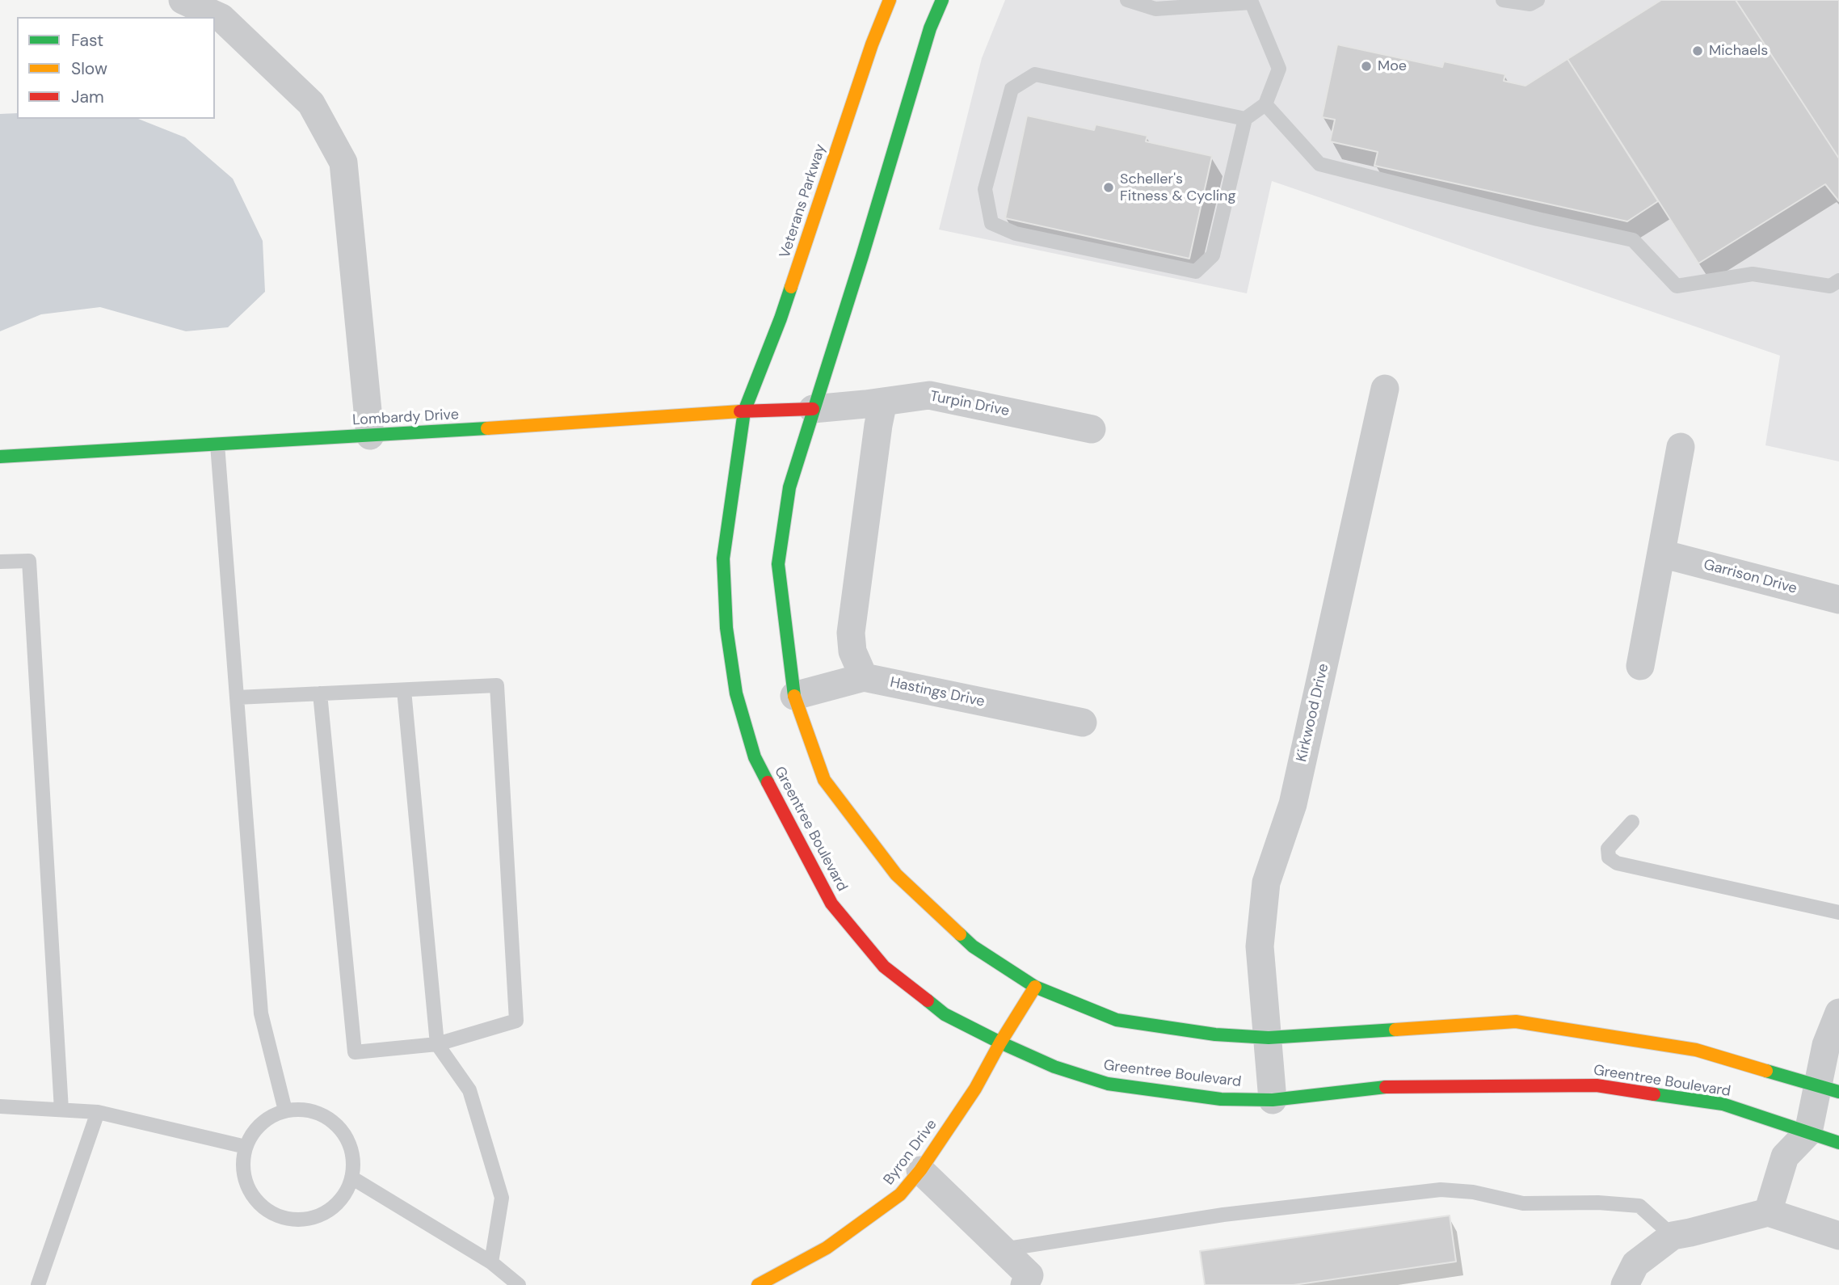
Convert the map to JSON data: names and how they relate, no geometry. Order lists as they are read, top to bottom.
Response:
{
  "streets": {
    "main road": [
      "Veterans Parkway",
      "Lombardy Drive",
      "Greentree Boulevard",
      "Byron Drive"
    ],
    "street": [
      "Turpin Drive",
      "Garrison Drive",
      "Hastings Drive",
      "Kirkwood Drive"
    ]
  },
  "crossings": [
    ["Veterans Parkway", "Lombardy Drive"],
    ["Veterans Parkway", "Greentree Boulevard"],
    ["Turpin Drive", "Lombardy Drive"],
    ["Lombardy Drive", "Greentree Boulevard"],
    ["Kirkwood Drive", "Greentree Boulevard"],
    ["Greentree Boulevard", "Byron Drive"]
  ],
  "places": ["Michaels", "Moe", "Scheller's Fitness & Cycling"],
  "legend": ["Fast", "Slow", "Jam"]
}
